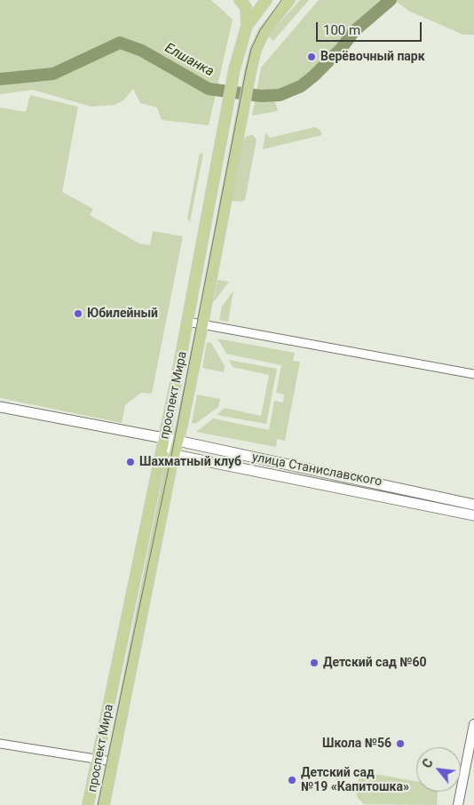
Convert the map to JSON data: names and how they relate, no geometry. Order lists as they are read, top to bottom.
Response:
{
  "streets": {
    "main road": ["проспект Мира", "улица Станиславского"]
  },
  "crossings": [
    ["проспект Мира", "улица Станиславского"]
  ],
  "water": ["Елшанка"],
  "places": [
    "Верёвочный парк",
    "Юбилейный",
    "Шахматный клуб",
    "Детский сад №60",
    "Школа №56",
    "Детский сад №19 «Капитошка»"
  ],
  "scale_bar": "100 m",
  "north": "top left"
}
